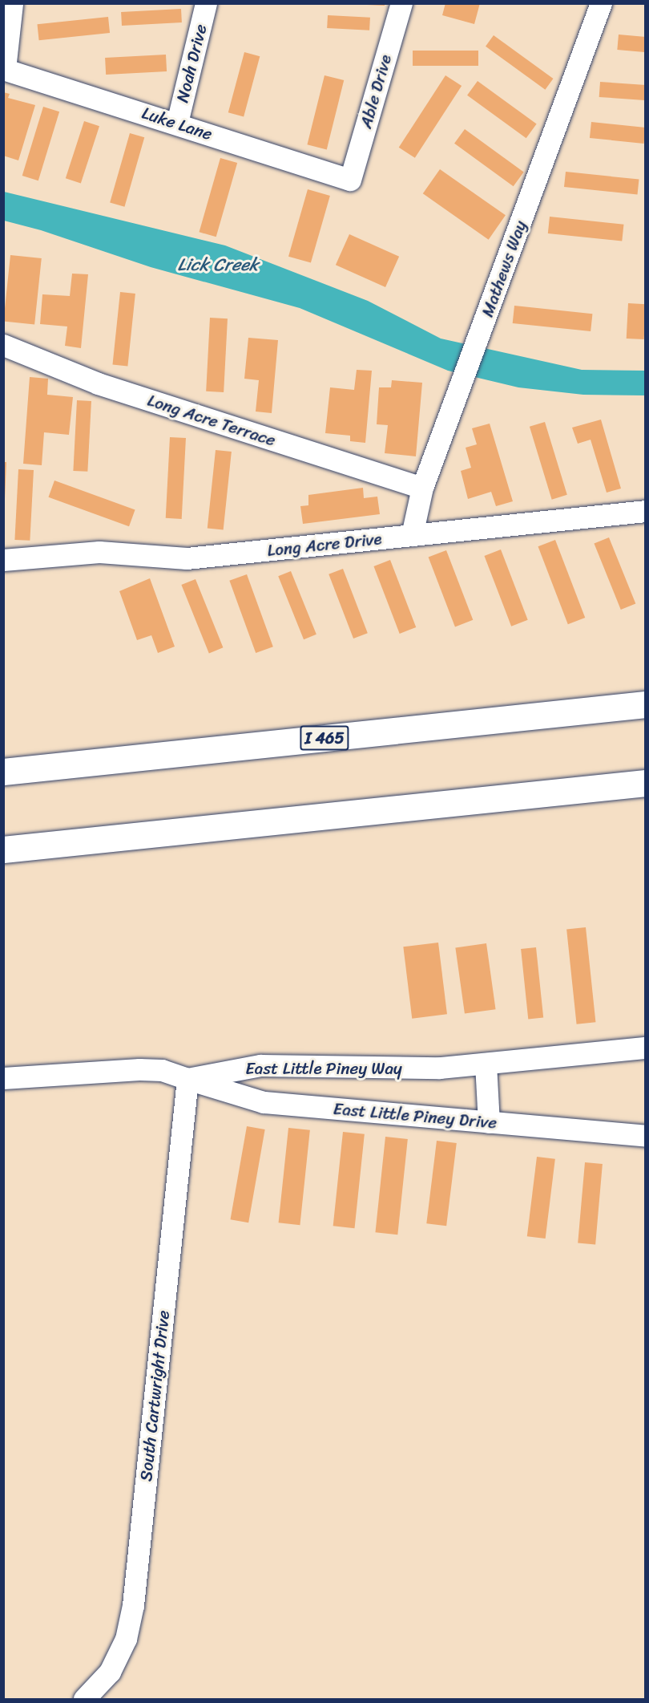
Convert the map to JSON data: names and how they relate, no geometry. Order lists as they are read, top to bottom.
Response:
{
  "streets": {
    "highway": ["I 465"],
    "street": [
      "Noah Drive",
      "Able Drive",
      "Luke Lane",
      "Mathews Way",
      "Long Acre Terrace",
      "Long Acre Drive",
      "East Little Piney Way",
      "East Little Piney Drive",
      "South Cartwright Drive"
    ]
  },
  "crossings": [
    ["Noah Drive", "Luke Lane"],
    ["Able Drive", "Luke Lane"],
    ["Mathews Way", "Long Acre Terrace"],
    ["Mathews Way", "Long Acre Drive"],
    ["East Little Piney Way", "East Little Piney Drive"],
    ["East Little Piney Way", "South Cartwright Drive"],
    ["East Little Piney Drive", "South Cartwright Drive"]
  ],
  "water": ["Lick Creek"]
}
